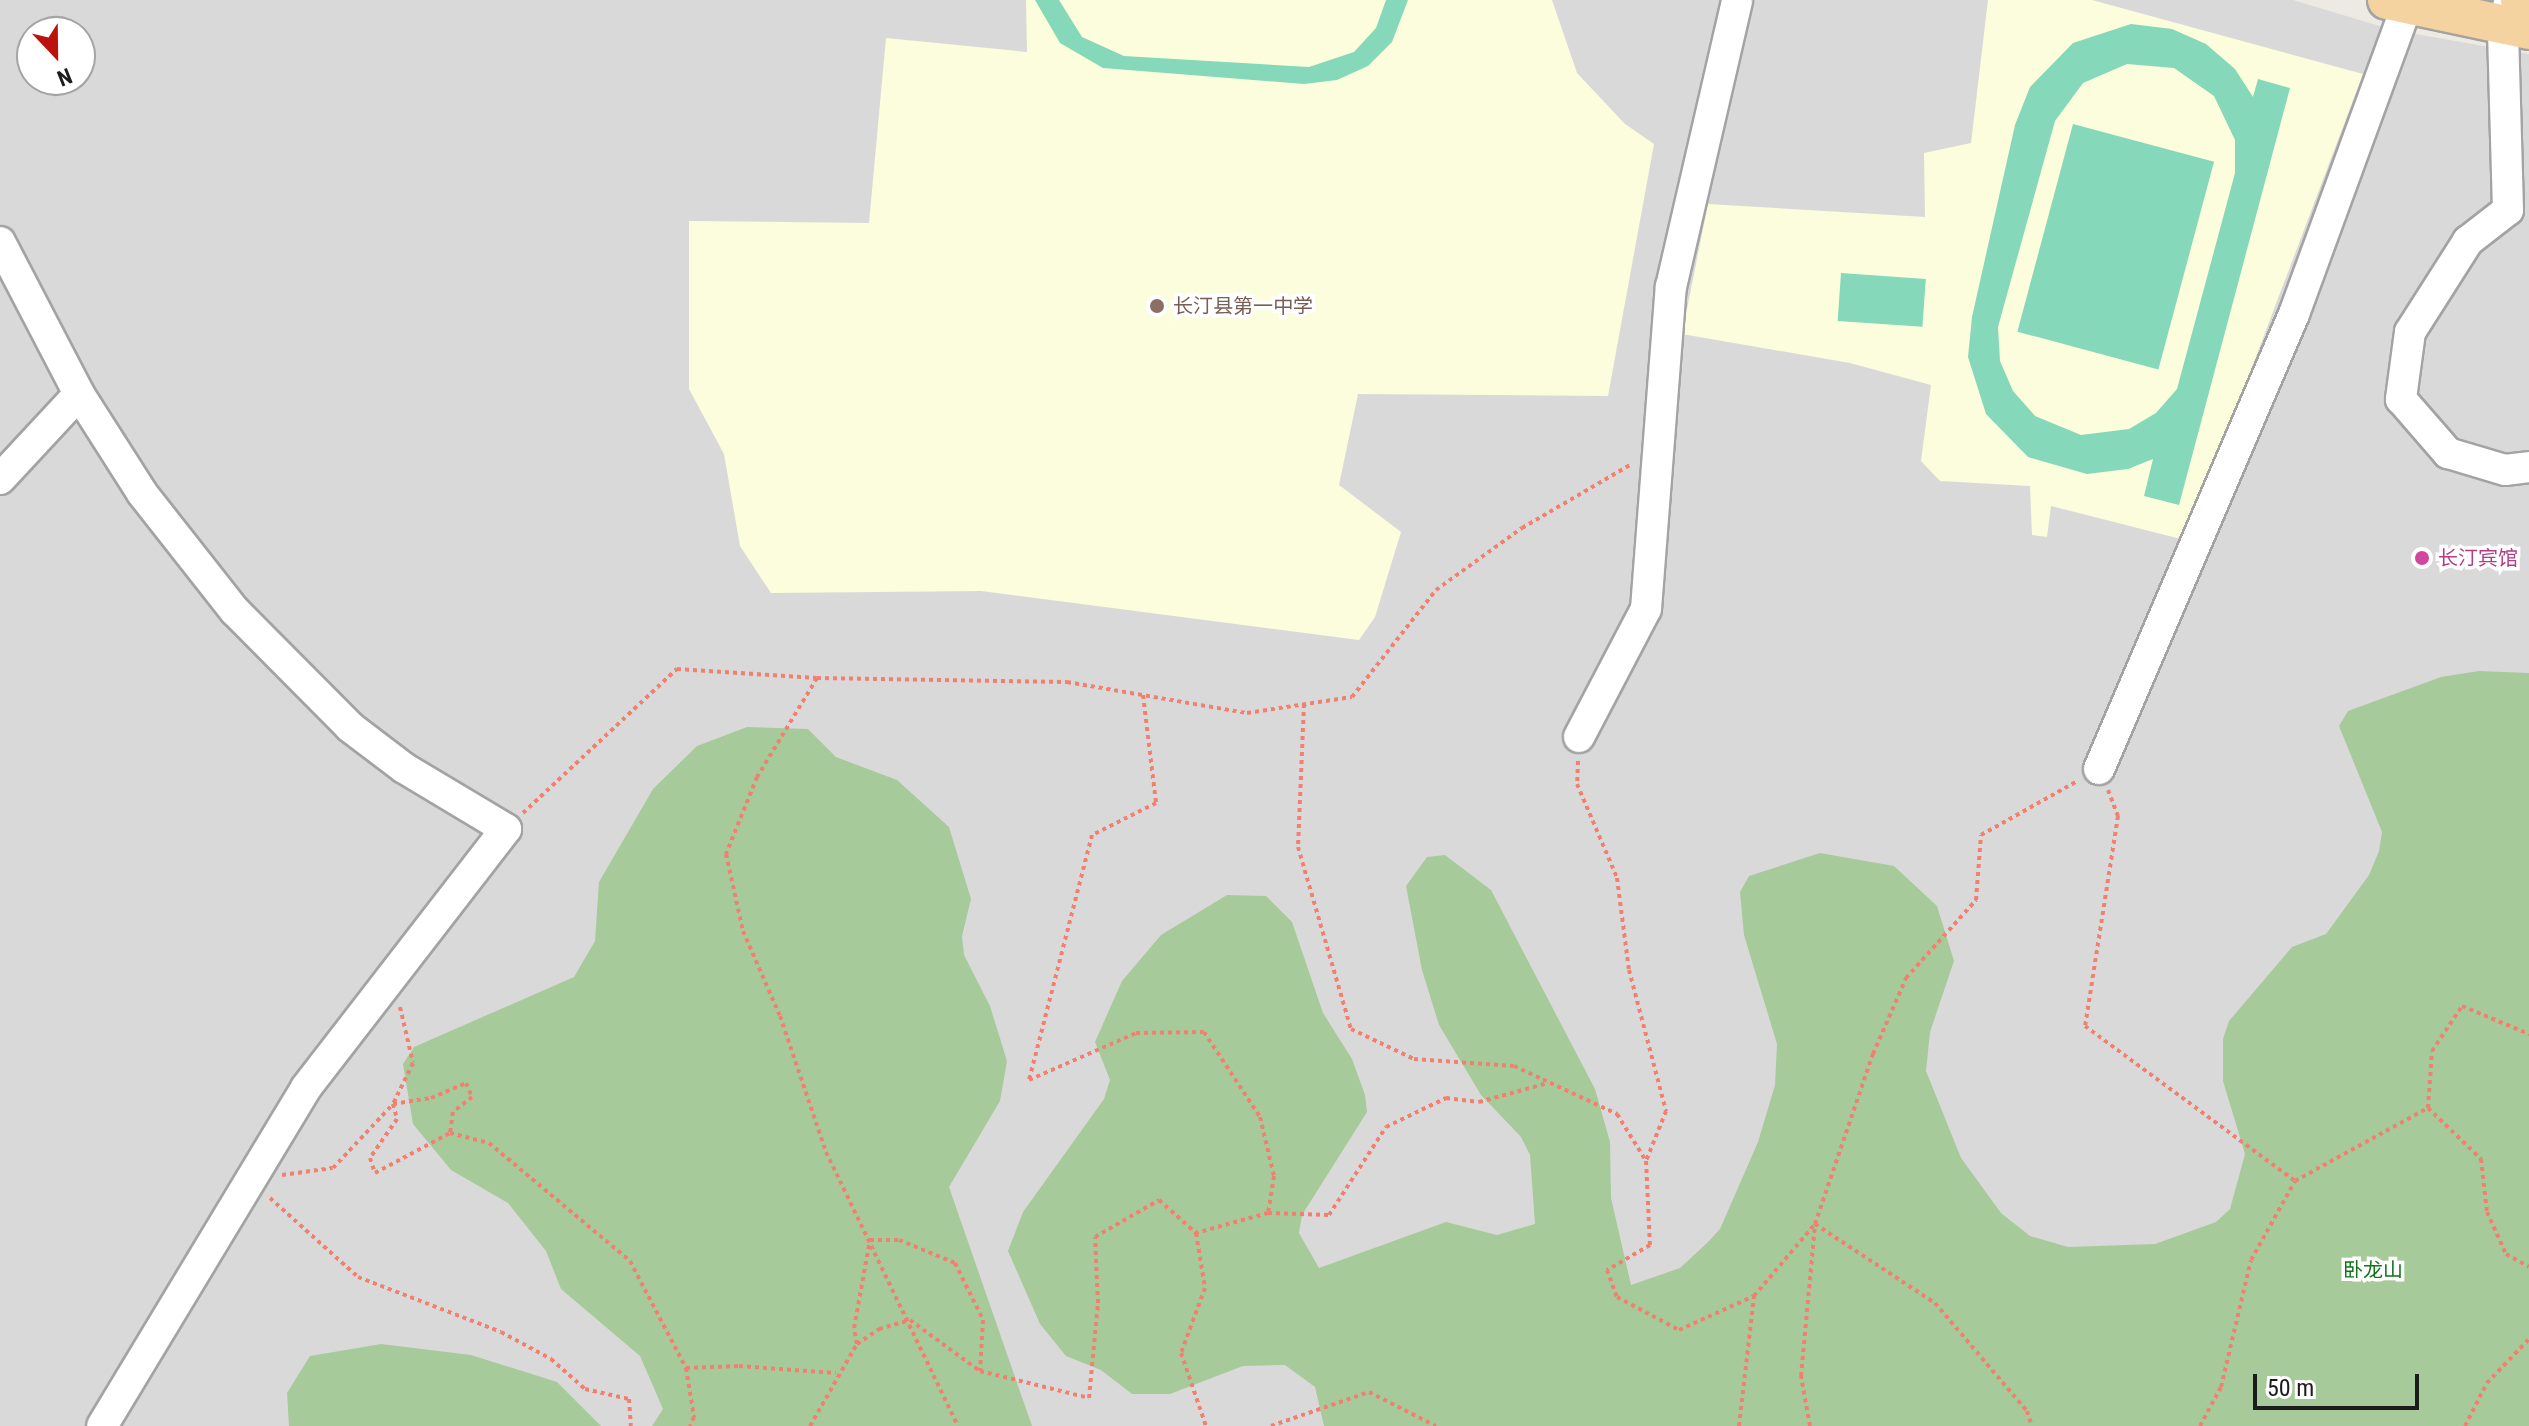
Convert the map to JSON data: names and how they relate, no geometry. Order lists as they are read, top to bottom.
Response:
{
  "parks": ["卧龙山"],
  "places": ["长汀县第一中学", "长汀宾馆"],
  "scale_bar": "50 m",
  "north": "bottom"
}
